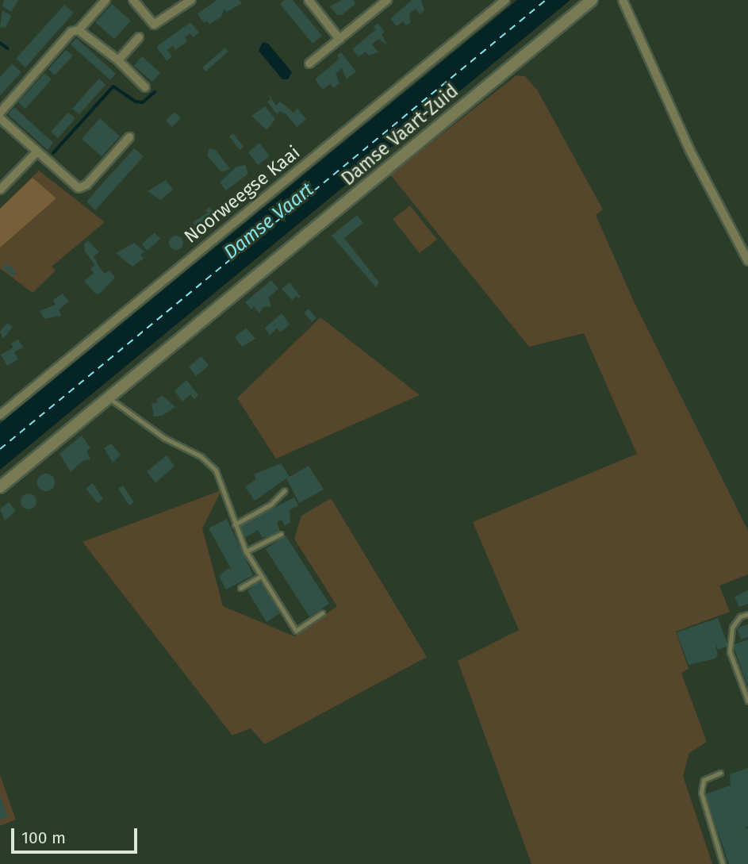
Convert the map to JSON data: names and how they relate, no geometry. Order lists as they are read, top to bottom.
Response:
{
  "streets": {
    "street": ["Damse Vaart-Zuid", "Noorweegse Kaai"]
  },
  "water": ["Damse Vaart"],
  "scale_bar": "100 m"
}
